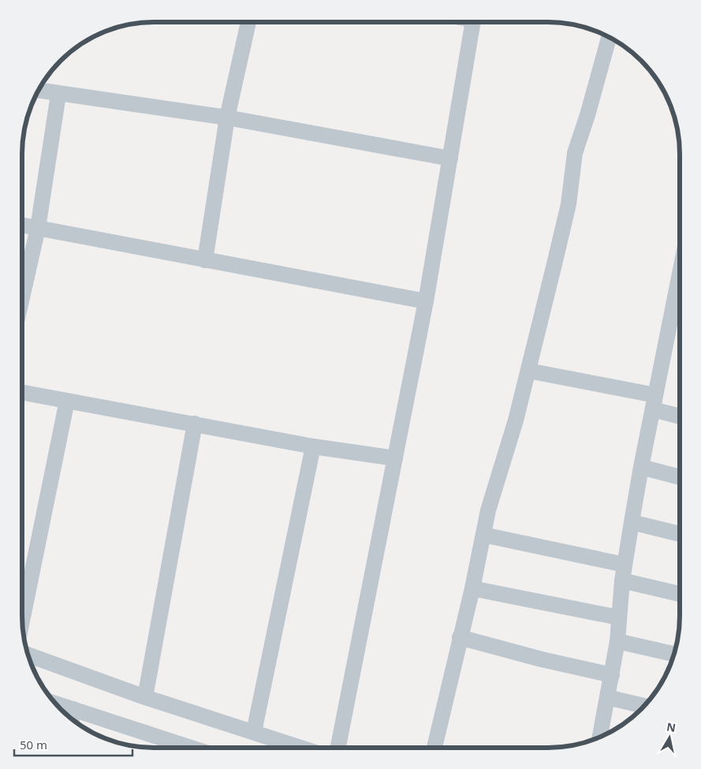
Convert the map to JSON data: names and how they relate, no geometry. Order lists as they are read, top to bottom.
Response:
{
  "scale_bar": "50 m",
  "north": "top"
}
